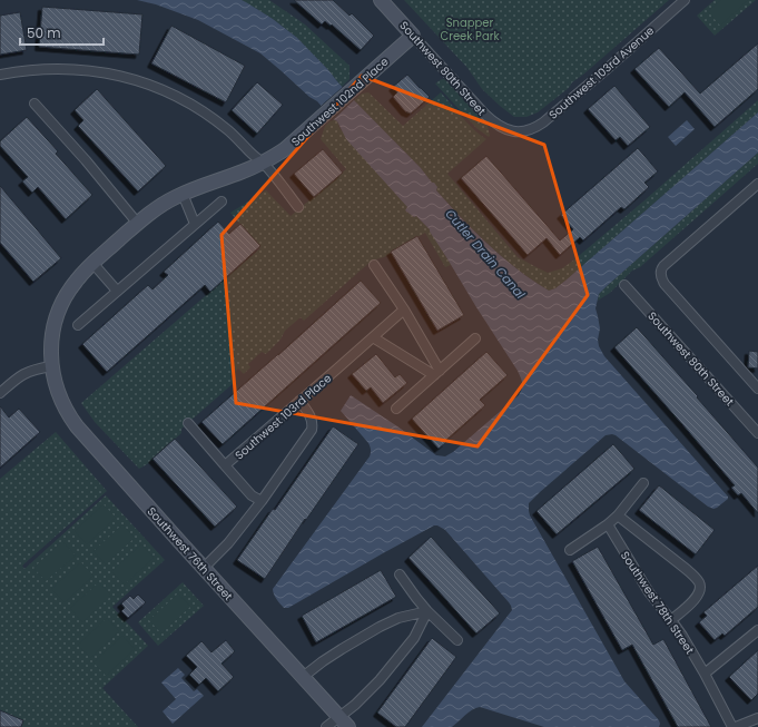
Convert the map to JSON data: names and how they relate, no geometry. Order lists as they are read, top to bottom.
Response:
{
  "streets": {
    "street": [
      "Southwest 80th Street",
      "Southwest 103rd Avenue",
      "Southwest 102nd Place",
      "Southwest 103rd Place",
      "Southwest 76th Street",
      "Southwest 78th Street"
    ]
  },
  "crossings": [
    ["Southwest 80th Street", "Southwest 103rd Avenue"],
    ["Southwest 80th Street", "Southwest 102nd Place"],
    ["Southwest 102nd Place", "Southwest 76th Street"]
  ],
  "water": ["Cutler Drain Canal"],
  "parks": ["Snapper Creek Park"],
  "scale_bar": "50 m"
}
